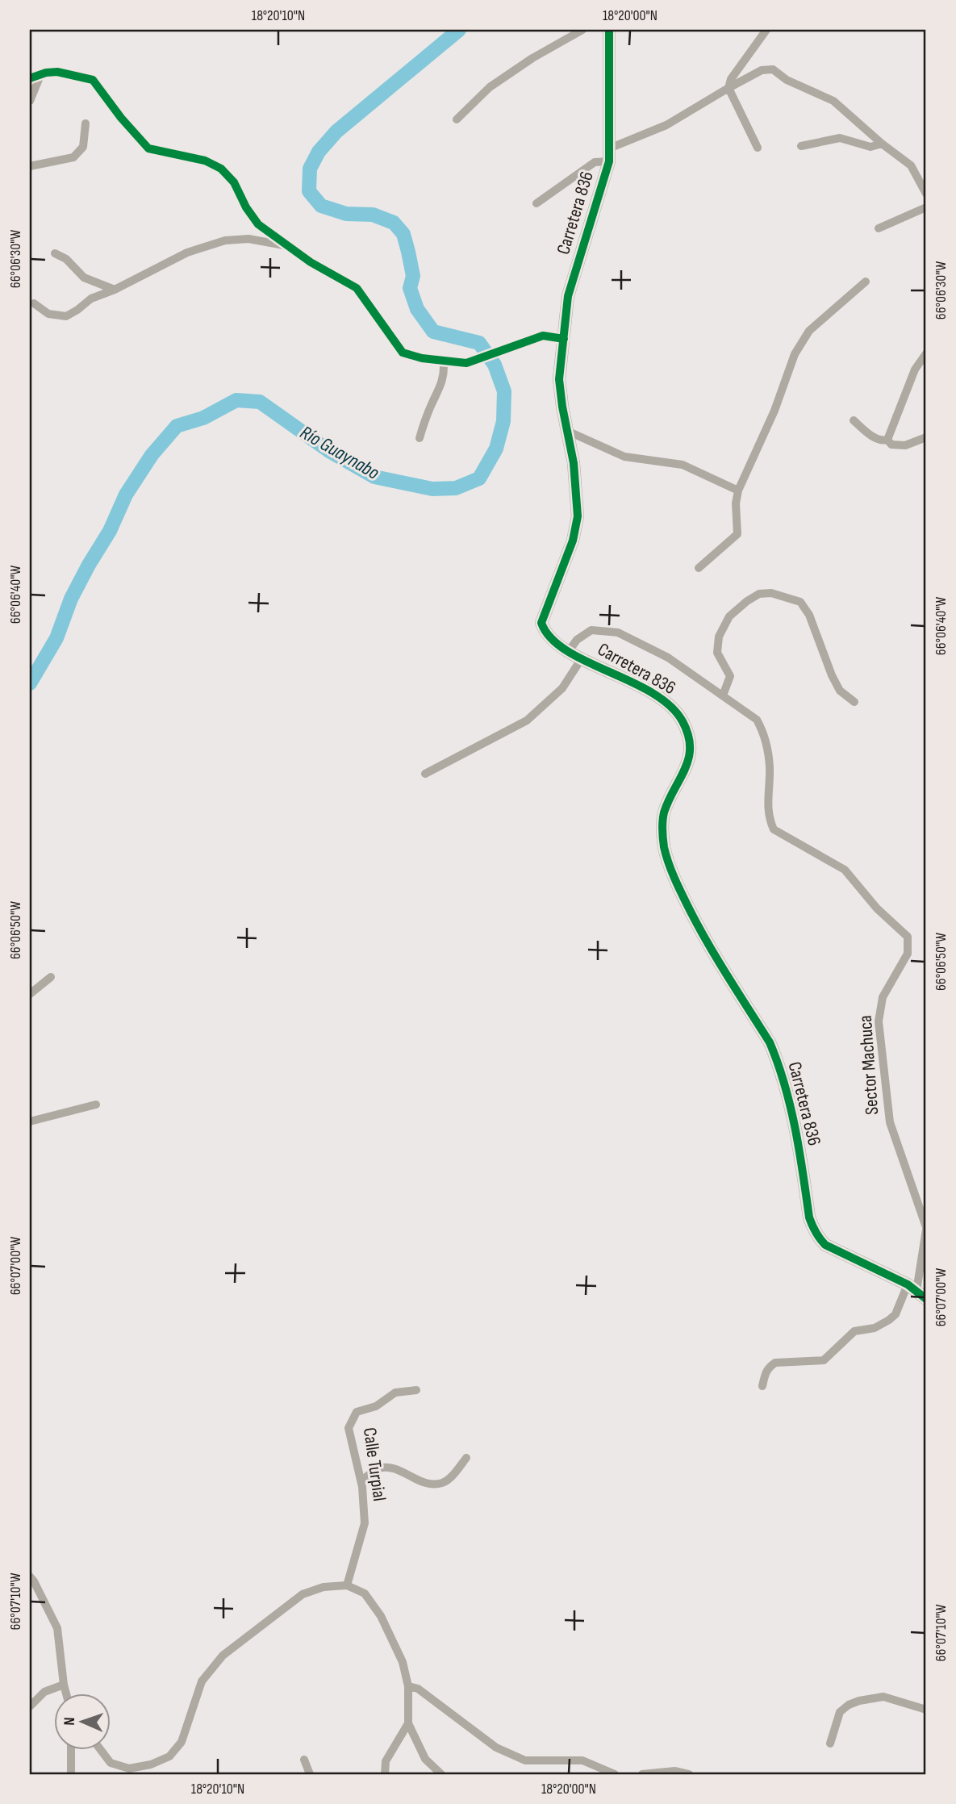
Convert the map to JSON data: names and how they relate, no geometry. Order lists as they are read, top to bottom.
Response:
{
  "streets": {
    "street": ["Carretera 836", "Sector Machuca", "Calle Turpial"]
  },
  "crossings": [
    ["Carretera 836", "Sector Machuca"]
  ],
  "water": ["Río Guaynabo"],
  "north": "left",
  "coordinates": [
    "18°20'10\"N",
    "18°20'00\"N",
    "66°06'30\"W",
    "66°06'40\"W",
    "66°06'50\"W",
    "66°07'00\"W",
    "66°07'10\"W"
  ]
}
